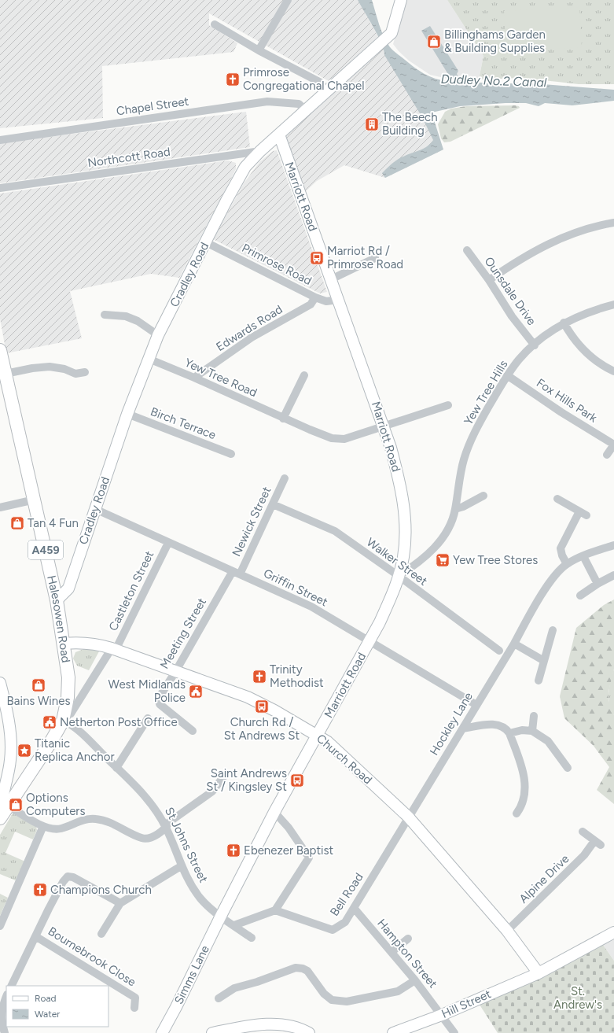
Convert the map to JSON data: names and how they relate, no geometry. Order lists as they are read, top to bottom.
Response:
{
  "streets": {
    "main road": ["A459", "Halesowen Road"],
    "street": [
      "Chapel Street",
      "Northcott Road",
      "Marriott Road",
      "Primrose Road",
      "Cradley Road",
      "Ounsdale Drive",
      "Edwards Road",
      "Yew Tree Road",
      "Yew Tree Hills",
      "Fox Hills Park",
      "Birch Terrace",
      "Newick Street",
      "Walker Street",
      "Griffin Street",
      "Castleton Street",
      "Meeting Street",
      "Hockley Lane",
      "Church Road",
      "St Johns Street",
      "Alpine Drive",
      "Bell Road",
      "Hampton Street",
      "Bournebrook Close",
      "Simms Lane",
      "Hill Street"
    ]
  },
  "crossings": [
    ["Chapel Street", "Cradley Road"],
    ["Northcott Road", "Cradley Road"],
    ["Marriott Road", "Primrose Road"],
    ["Marriott Road", "Cradley Road"],
    ["Marriott Road", "Yew Tree Road"],
    ["Marriott Road", "Yew Tree Hills"],
    ["Marriott Road", "Walker Street"],
    ["Marriott Road", "Griffin Street"],
    ["Marriott Road", "Church Road"],
    ["Marriott Road", "Simms Lane"],
    ["Primrose Road", "Cradley Road"],
    ["Primrose Road", "Edwards Road"],
    ["Cradley Road", "Yew Tree Road"],
    ["Cradley Road", "Birch Terrace"],
    ["Cradley Road", "Griffin Street"],
    ["Cradley Road", "Halesowen Road"],
    ["Ounsdale Drive", "Yew Tree Hills"],
    ["Edwards Road", "Yew Tree Road"],
    ["Yew Tree Hills", "Fox Hills Park"],
    ["Yew Tree Hills", "Walker Street"],
    ["Newick Street", "Walker Street"],
    ["Newick Street", "Griffin Street"],
    ["Griffin Street", "Castleton Street"],
    ["Griffin Street", "Meeting Street"],
    ["Griffin Street", "Hockley Lane"],
    ["Castleton Street", "Halesowen Road"],
    ["Castleton Street", "Church Road"],
    ["Castleton Street", "St Johns Street"],
    ["Halesowen Road", "Church Road"],
    ["Halesowen Road", "St Johns Street"],
    ["Meeting Street", "Church Road"],
    ["Hockley Lane", "Church Road"],
    ["Hockley Lane", "Bell Road"],
    ["Church Road", "Alpine Drive"],
    ["Church Road", "Bell Road"],
    ["Church Road", "Hill Street"],
    ["St Johns Street", "Simms Lane"],
    ["Bell Road", "Hampton Street"],
    ["Hampton Street", "Hill Street"]
  ],
  "water": ["Dudley No.2 Canal"],
  "parks": ["St. Andrew's"],
  "places": {
    "shop": [
      "Billinghams Garden & Building Supplies",
      "Tan 4 Fun",
      "Bains Wines",
      "Options Computers"
    ],
    "church": [
      "Primrose Congregational Chapel",
      "Trinity Methodist",
      "Ebenezer Baptist",
      "Champions Church"
    ],
    "building": ["The Beech Building"],
    "bus stop": ["Marriot Rd / Primrose Road", "Church Rd / St Andrews St", "Saint Andrews St / Kingsley St"],
    "supermarket": ["Yew Tree Stores"],
    "public building": ["West Midlands Police", "Netherton Post Office"],
    "place": ["Titanic Replica Anchor"]
  },
  "legend": ["Road", "Water"]
}
